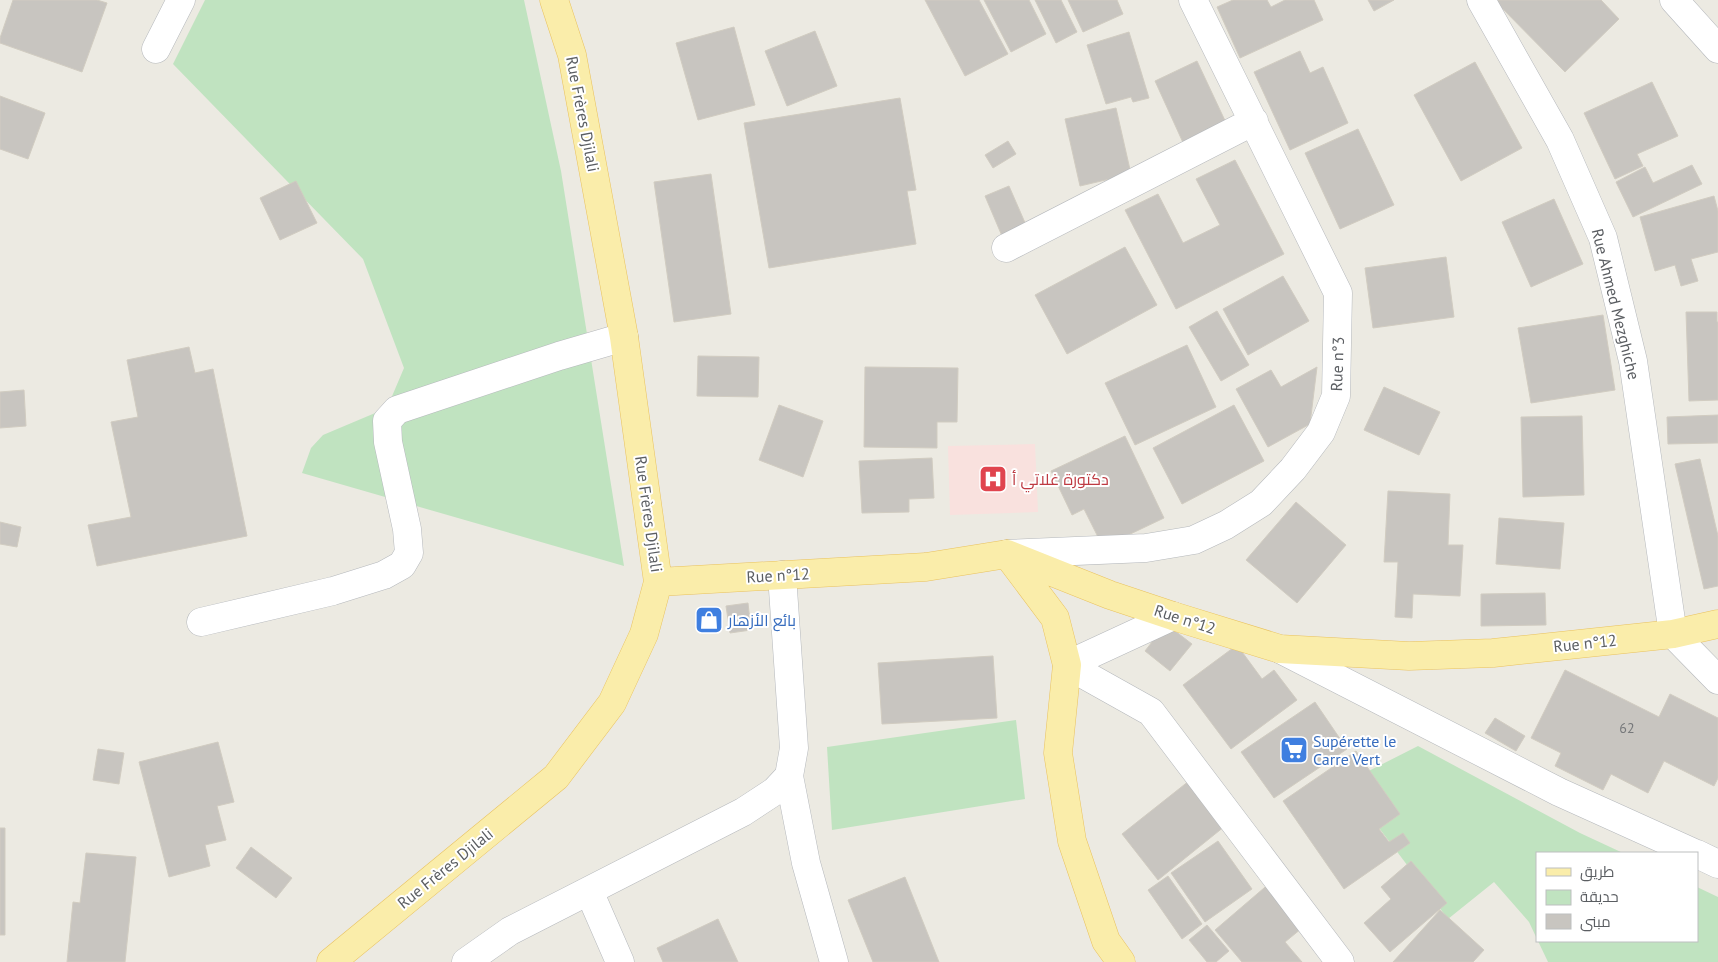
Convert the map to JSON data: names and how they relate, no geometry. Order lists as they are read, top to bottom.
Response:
{
  "streets": {
    "main road": ["Rue Frères Djilali", "Rue n°12"],
    "street": ["Rue Ahmed Mezghiche", "Rue n°3"]
  },
  "crossings": [
    ["Rue Frères Djilali", "Rue n°12"],
    ["Rue Ahmed Mezghiche", "Rue n°12"],
    ["Rue n°3", "Rue n°12"]
  ],
  "places": {
    "hospital": ["دكتورة غلاتي أ"],
    "shop": ["بائع الأزهار"],
    "supermarket": ["Supérette le Carre Vert"]
  },
  "house_numbers": ["62"],
  "legend": ["طريق", "حديقة", "مبنى"]
}
